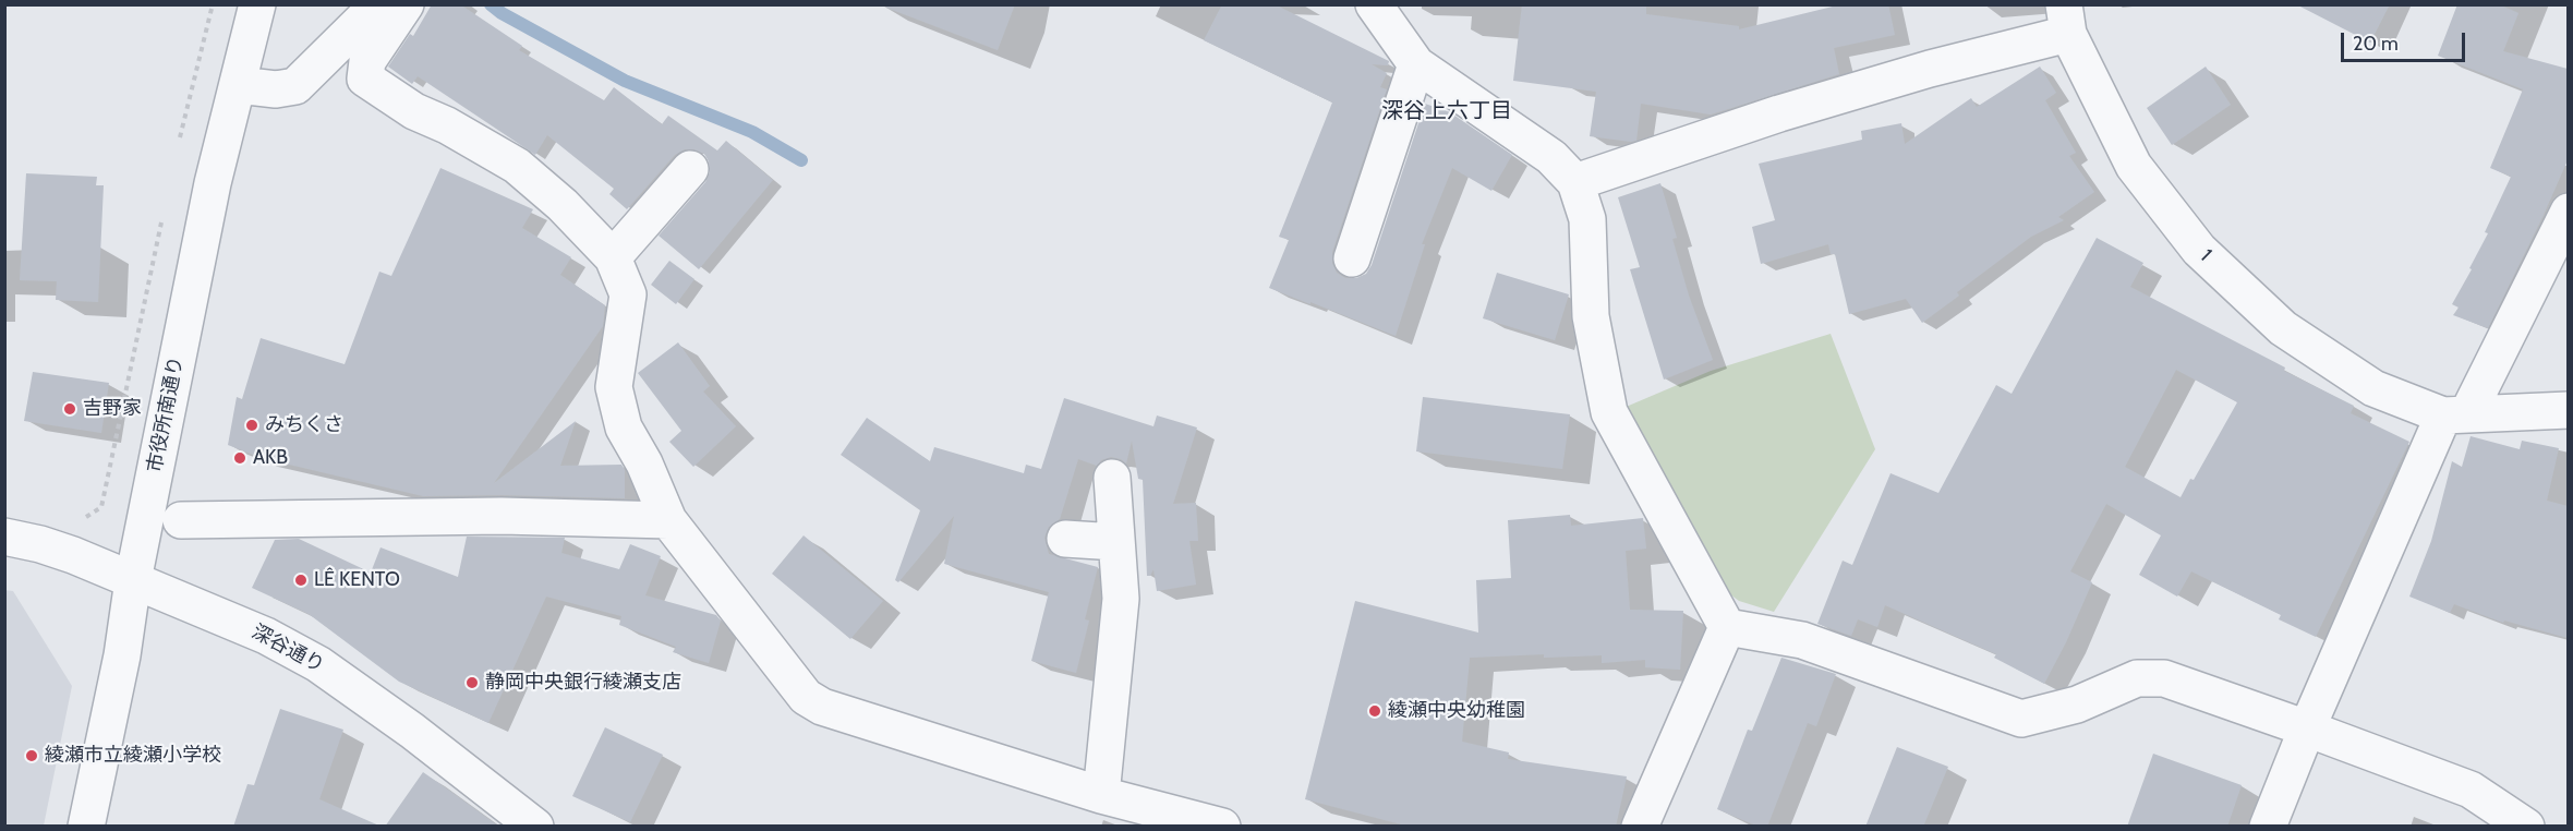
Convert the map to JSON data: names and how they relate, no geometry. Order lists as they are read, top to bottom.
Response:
{
  "streets": {
    "street": ["1", "市役所南通り", "深谷通り"]
  },
  "crossings": [
    ["市役所南通り", "深谷通り"]
  ],
  "districts": ["深谷上六丁目"],
  "places": [
    "吉野家",
    "みちくさ",
    "AKB",
    "LÊ KENTO",
    "静岡中央銀行綾瀬支店",
    "綾瀬中央幼稚園",
    "綾瀬市立綾瀬小学校"
  ],
  "scale_bar": "20 m"
}
